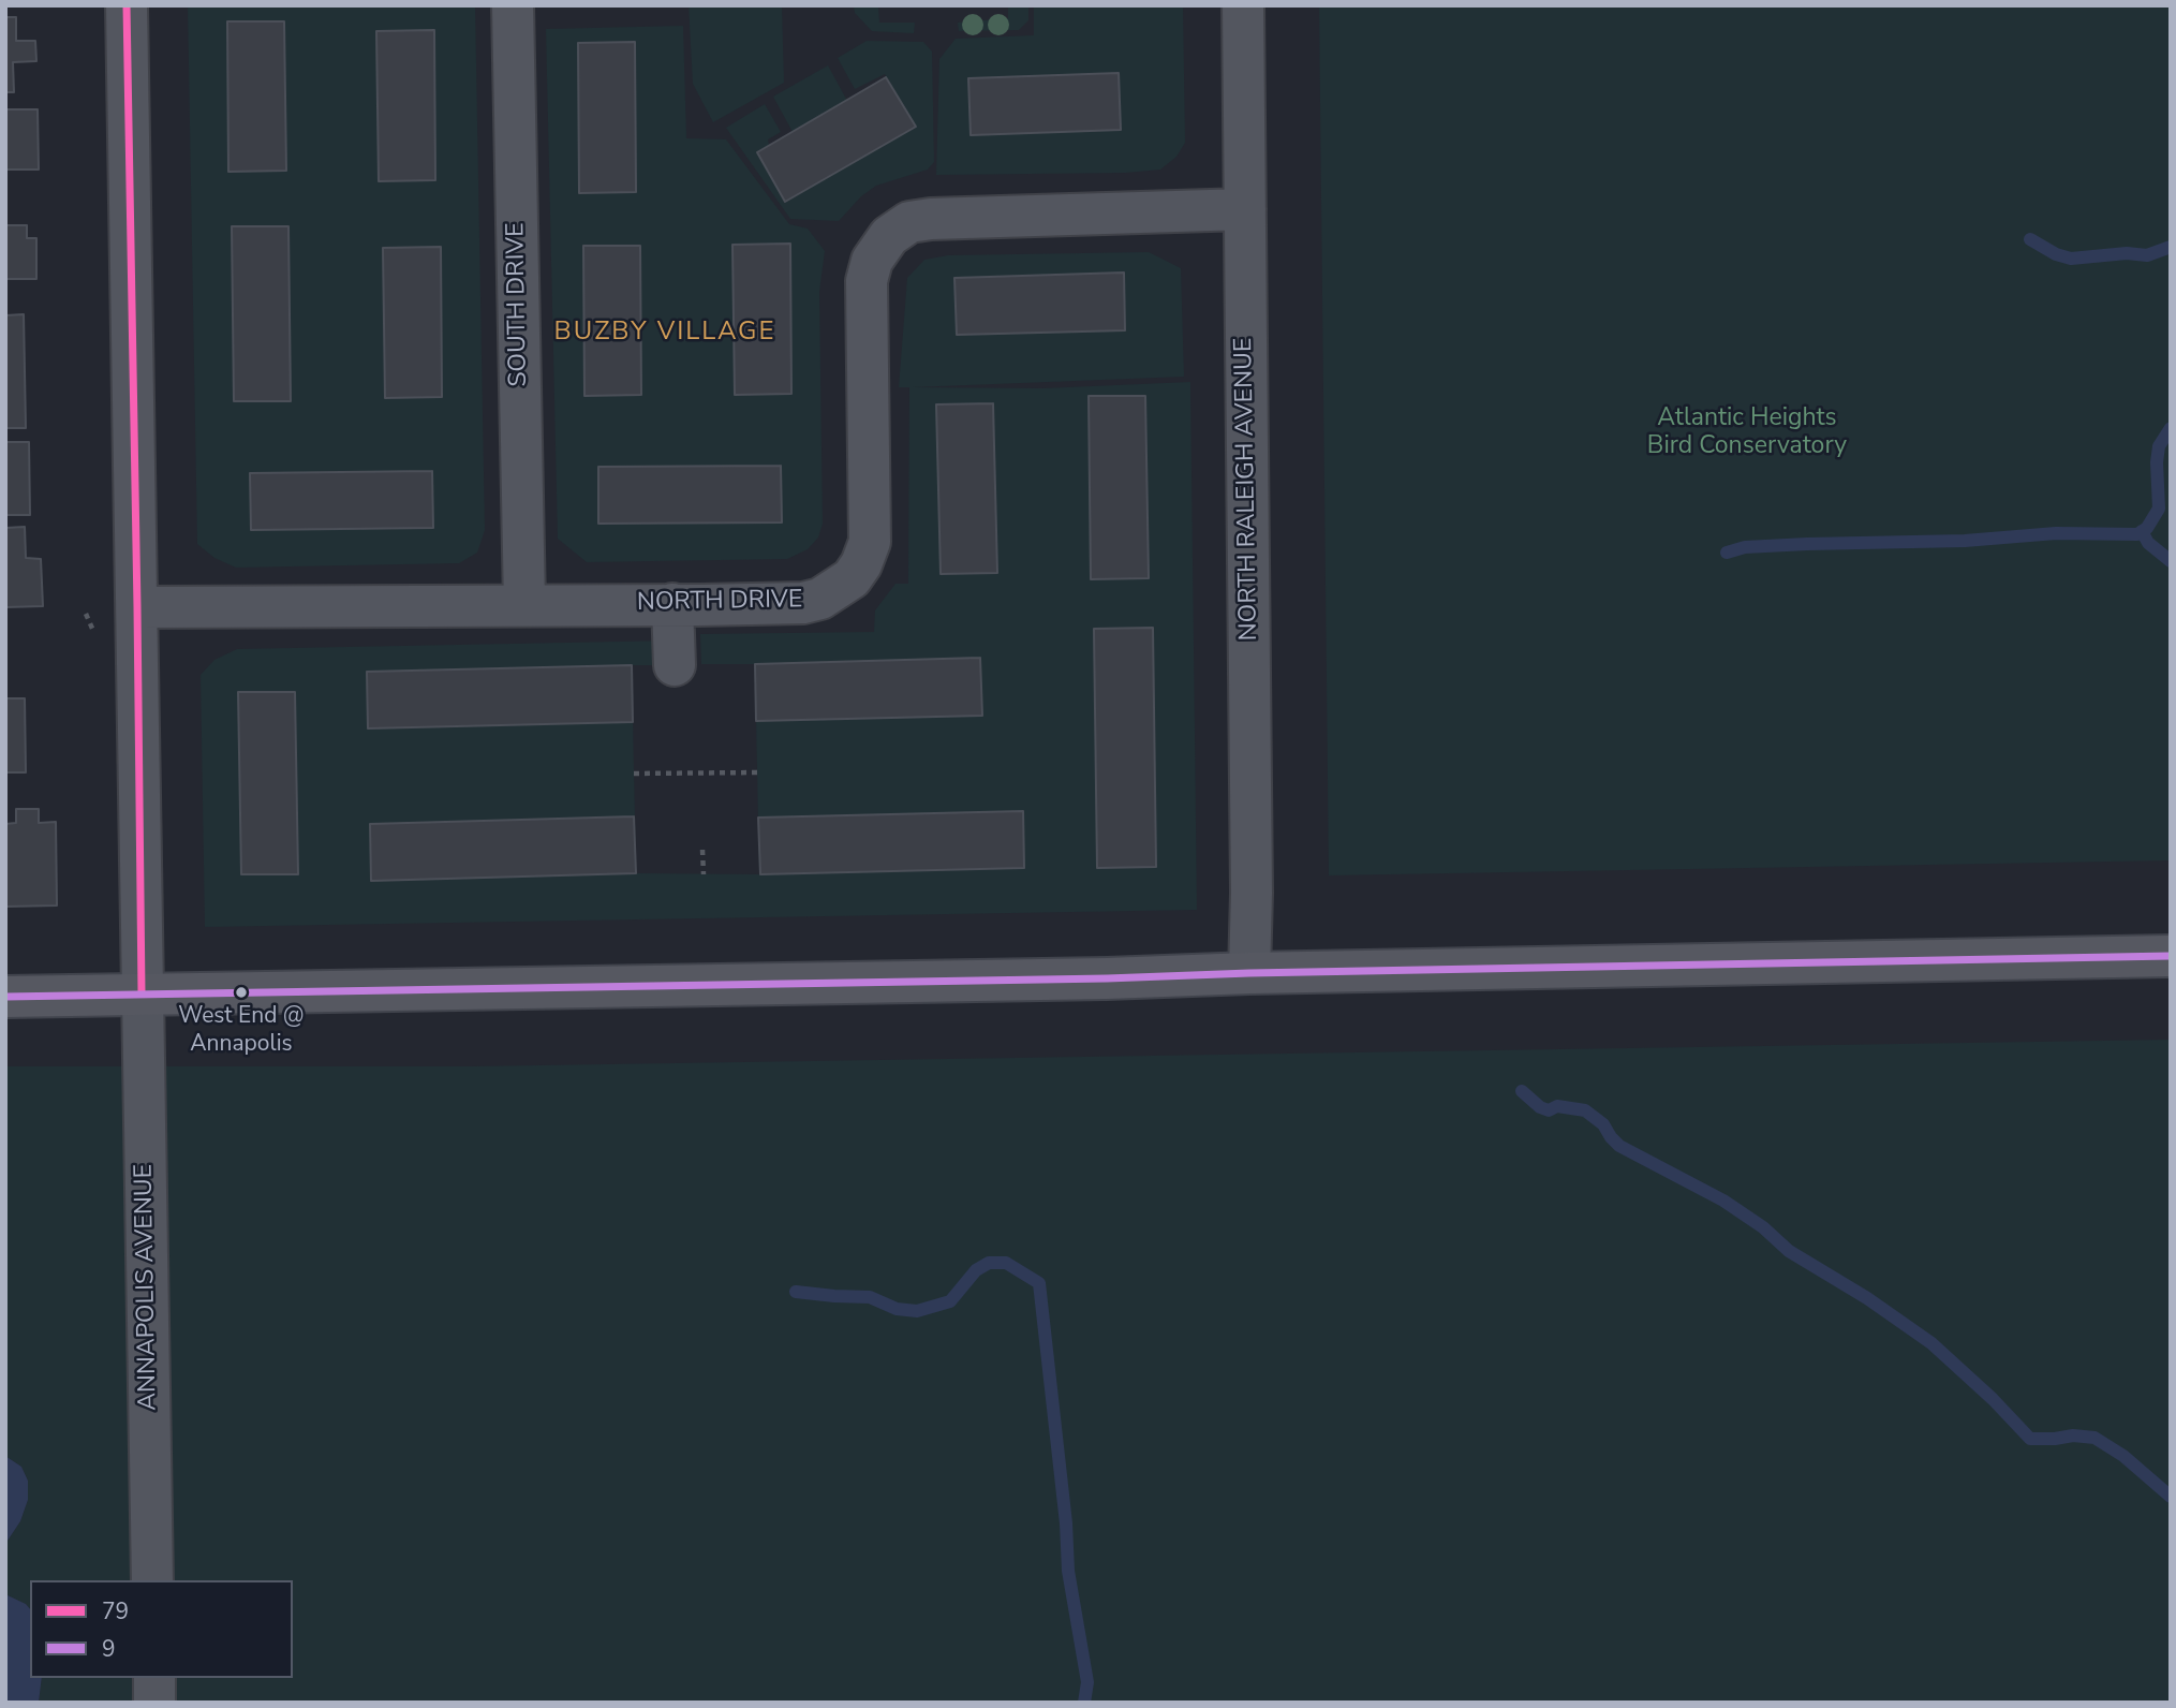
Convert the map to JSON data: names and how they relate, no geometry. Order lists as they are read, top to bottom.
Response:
{
  "streets": {
    "street": [
      "SOUTH DRIVE",
      "NORTH RALEIGH AVENUE",
      "NORTH DRIVE",
      "ANNAPOLIS AVENUE"
    ]
  },
  "crossings": [
    ["SOUTH DRIVE", "NORTH DRIVE"],
    ["NORTH RALEIGH AVENUE", "NORTH DRIVE"],
    ["NORTH DRIVE", "ANNAPOLIS AVENUE"]
  ],
  "districts": ["BUZBY VILLAGE"],
  "parks": ["Atlantic Heights Bird Conservatory"],
  "places": ["West End @ Annapolis"],
  "lines": ["transit line 79", "transit line 9"],
  "legend": ["79", "9"]
}
